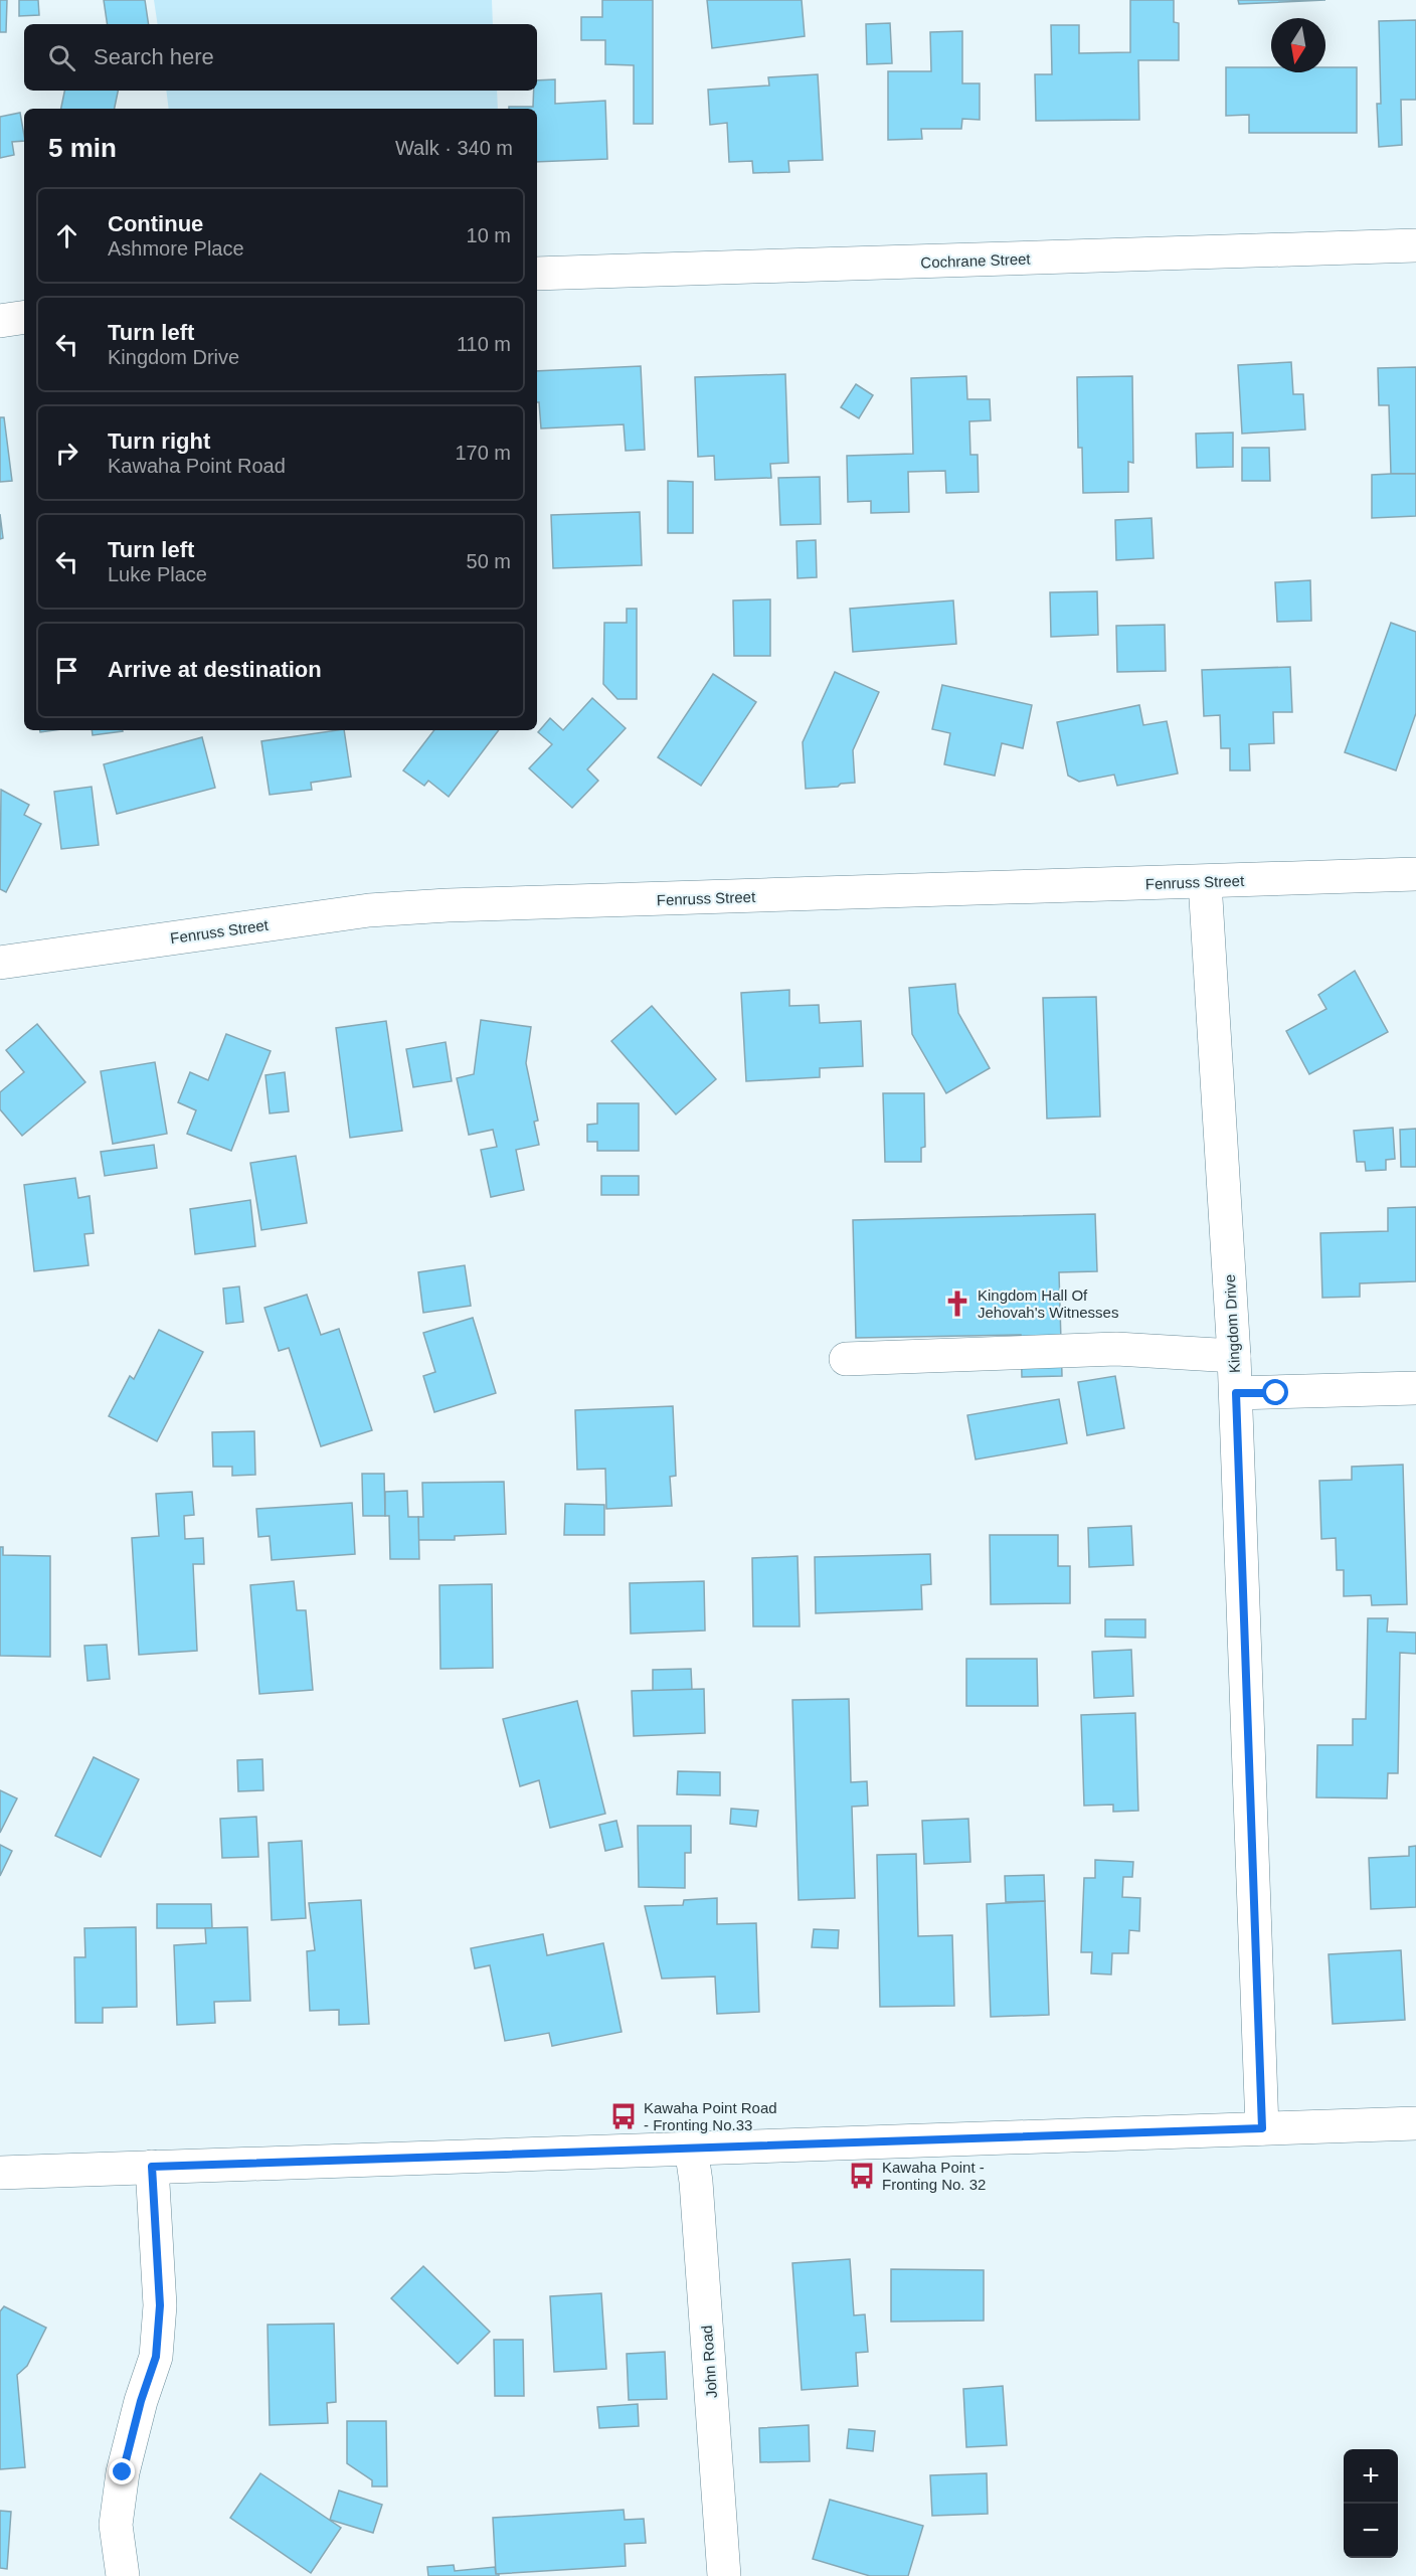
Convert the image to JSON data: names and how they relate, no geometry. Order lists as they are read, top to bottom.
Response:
{
  "streets": {
    "street": [
      "Cochrane Street",
      "Fenruss Street",
      "Kingdom Drive",
      "John Road"
    ]
  },
  "crossings": [
    ["Fenruss Street", "Kingdom Drive"]
  ],
  "places": {
    "church": ["Kingdom Hall Of Jehovah's Witnesses"],
    "bus stop": ["Kawaha Point Road - Fronting No.33", "Kawaha Point - Fronting No. 32"]
  },
  "north": "bottom",
  "page": {
    "search": "Search here",
    "heading": ["5 min", "Walk · 340 m"],
    "list": [
      ["Continue", "Ashmore Place", "10 m"],
      ["Turn left", "Kingdom Drive", "110 m"],
      ["Turn right", "Kawaha Point Road", "170 m"],
      ["Turn left", "Luke Place", "50 m"],
      "Arrive at destination"
    ],
    "map_buttons": ["+", "−"]
  }
}
